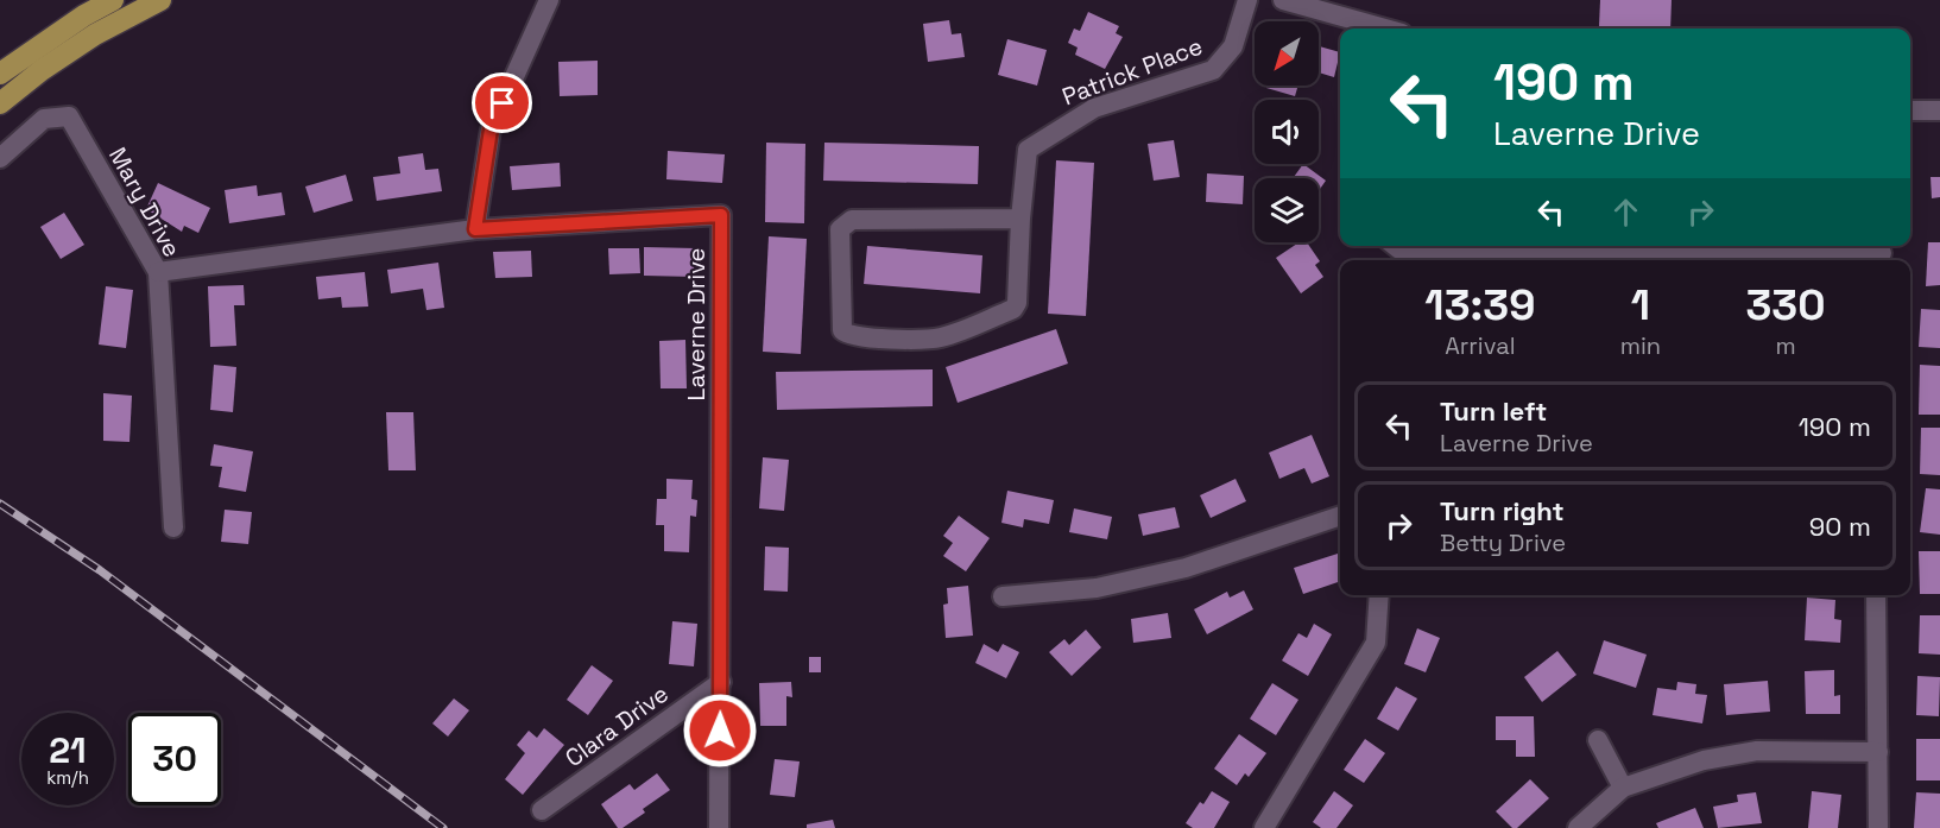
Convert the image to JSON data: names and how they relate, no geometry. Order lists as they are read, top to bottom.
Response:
{
  "streets": {
    "street": [
      "Patrick Place",
      "Mary Drive",
      "Laverne Drive",
      "Clara Drive"
    ]
  },
  "crossings": [
    ["Mary Drive", "Laverne Drive"],
    ["Laverne Drive", "Clara Drive"]
  ],
  "north": "bottom left",
  "page": {
    "turn": ["190 m", "Laverne Drive"],
    "eta": [
      "13:39",
      "Arrival",
      "1",
      "min",
      "330",
      "m"
    ],
    "list": [
      {
        "name": "Turn left",
        "note": "Laverne Drive",
        "value": "190 m"
      },
      {
        "name": "Turn right",
        "note": "Betty Drive",
        "value": "90 m"
      }
    ],
    "speed": "21 km/h",
    "limit": "30"
  }
}
